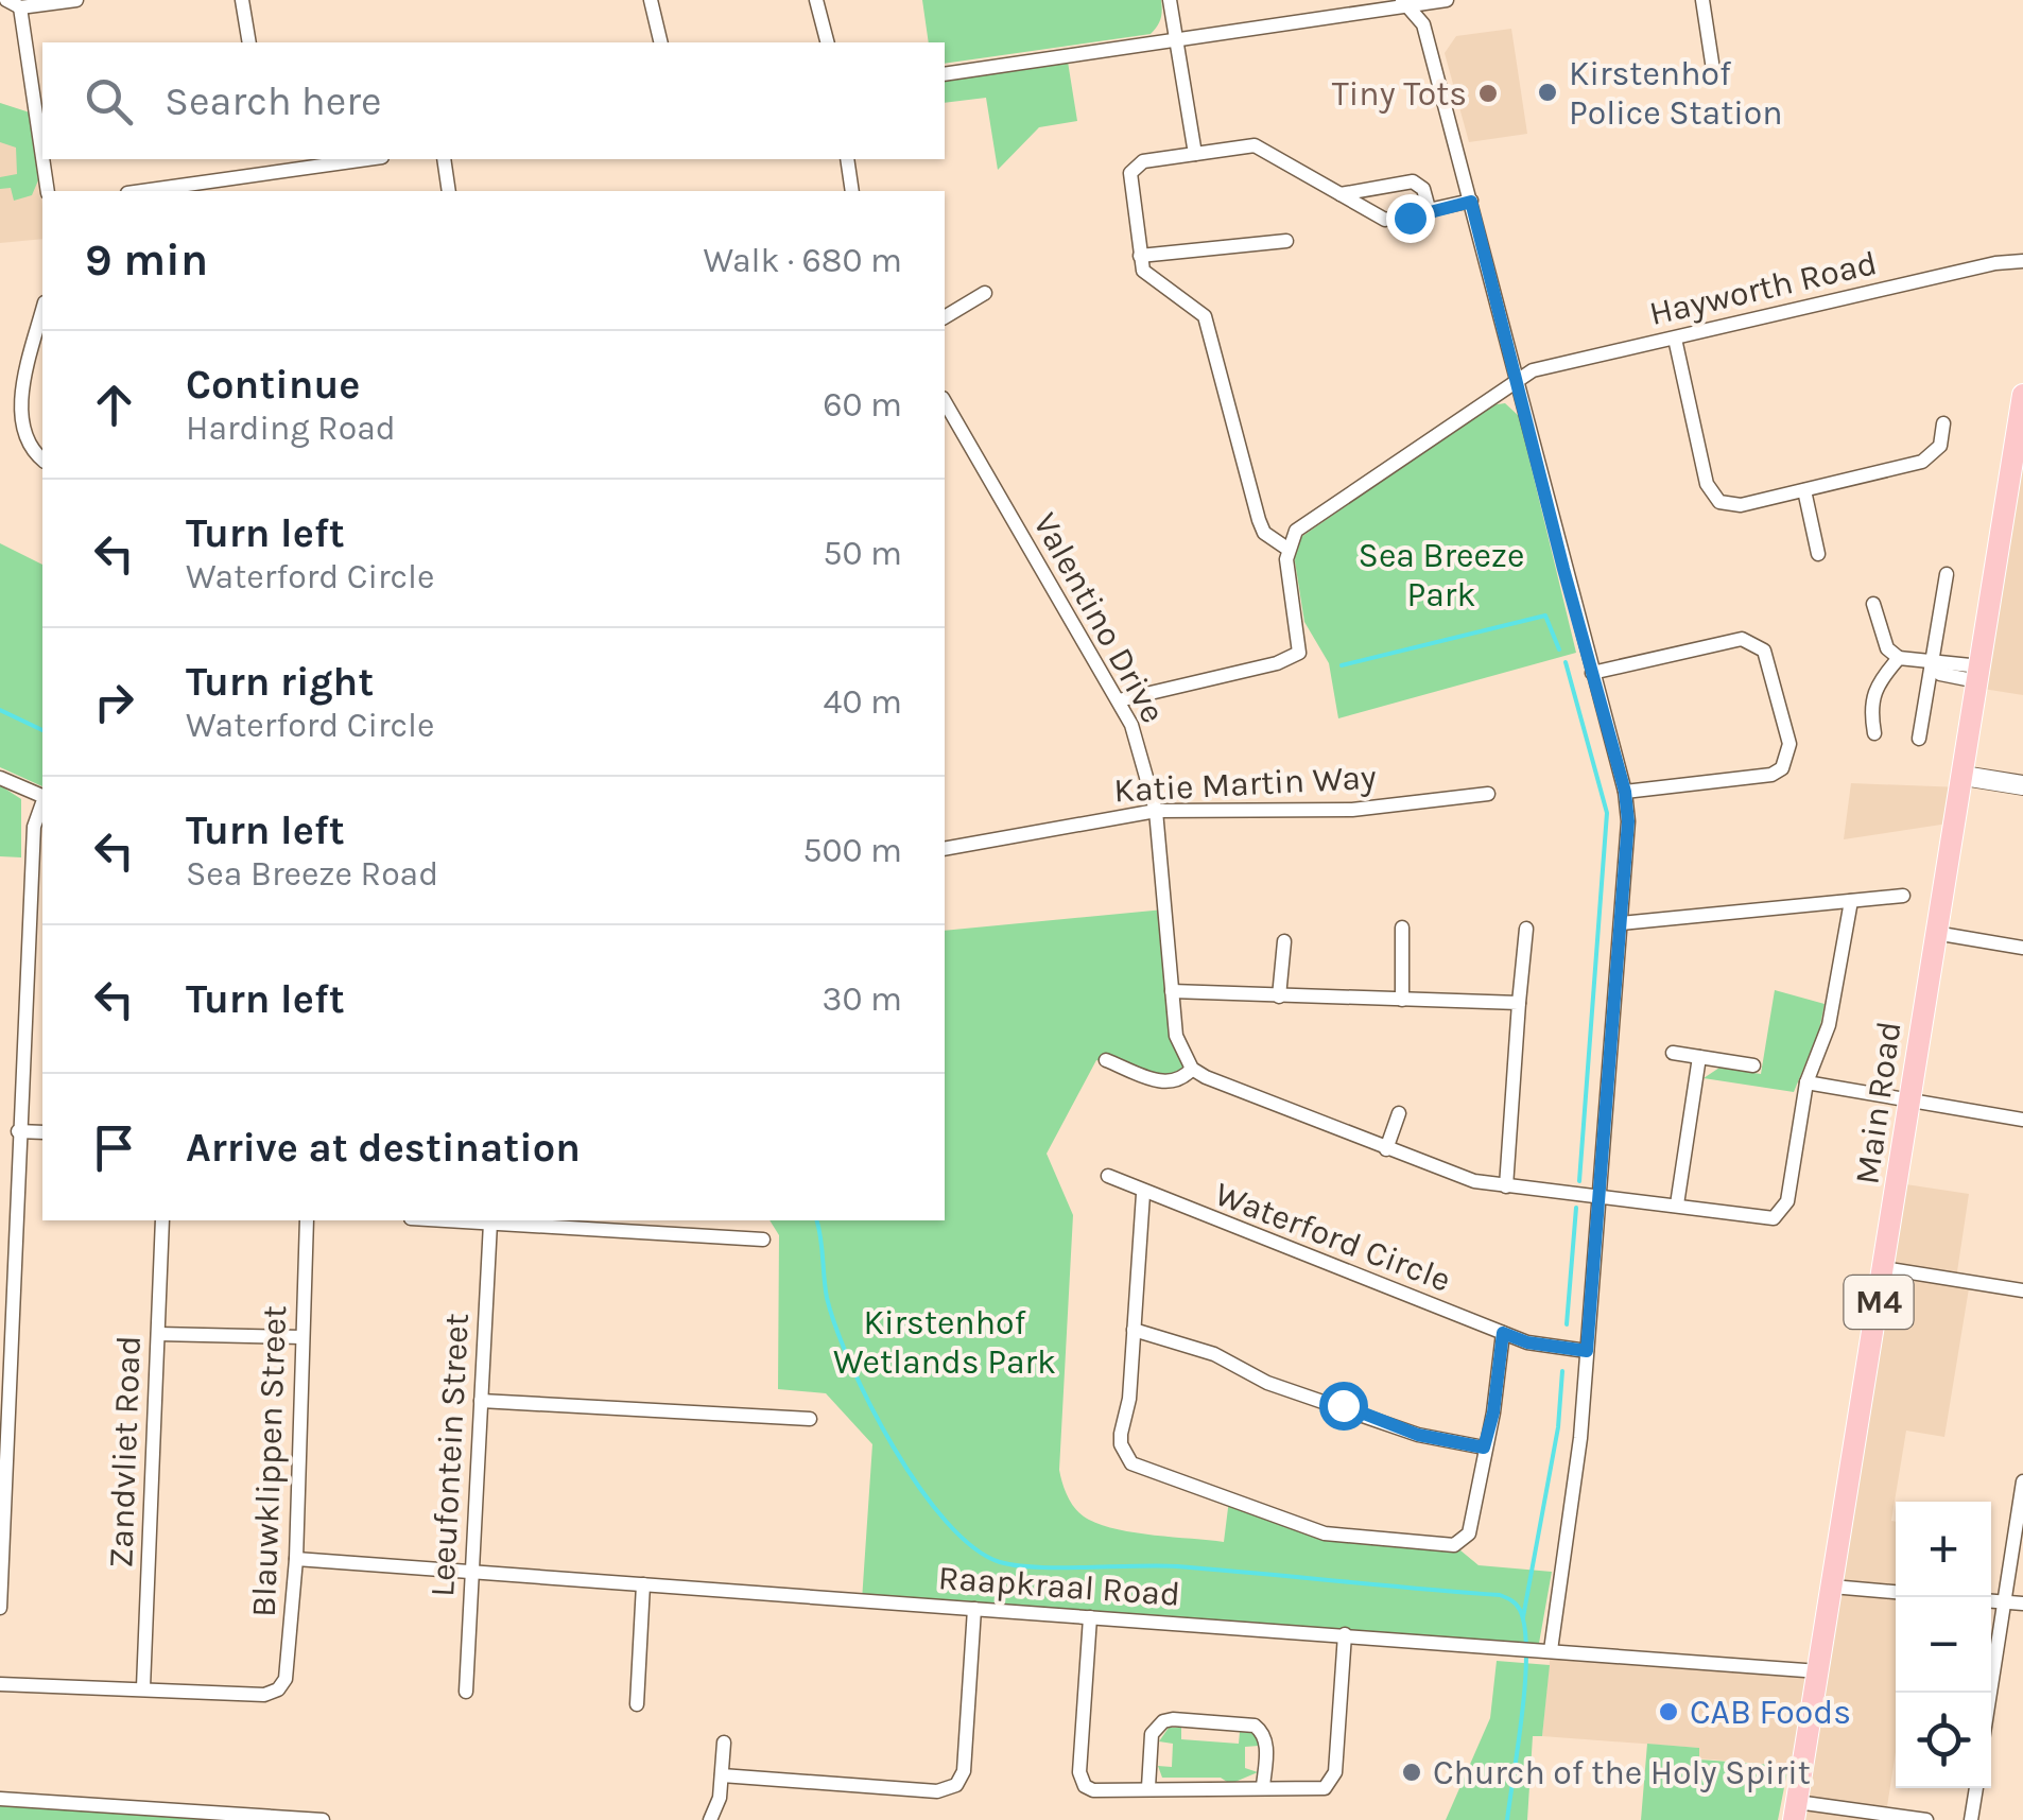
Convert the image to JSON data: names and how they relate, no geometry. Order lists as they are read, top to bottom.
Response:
{
  "streets": {
    "main road": ["Main Road", "M4"],
    "street": [
      "Hayworth Road",
      "Valentino Drive",
      "Katie Martin Way",
      "Waterford Circle",
      "Zandvliet Road",
      "Leeufontein Street",
      "Blauwklippen Street",
      "Raapkraal Road"
    ]
  },
  "crossings": [
    ["Valentino Drive", "Katie Martin Way"],
    ["Main Road", "Raapkraal Road"],
    ["Zandvliet Road", "Blauwklippen Street"],
    ["Leeufontein Street", "Raapkraal Road"],
    ["Blauwklippen Street", "Raapkraal Road"]
  ],
  "parks": ["Sea Breeze Park", "Kirstenhof Wetlands Park"],
  "places": [
    "Kirstenhof Police Station",
    "Tiny Tots",
    "CAB Foods",
    "Church of the Holy Spirit"
  ],
  "page": {
    "search": "Search here",
    "heading": ["9 min", "Walk · 680 m"],
    "list": [
      ["Continue", "Harding Road", "60 m"],
      ["Turn left", "Waterford Circle", "50 m"],
      ["Turn right", "Waterford Circle", "40 m"],
      ["Turn left", "Sea Breeze Road", "500 m"],
      ["Turn left", "30 m"],
      "Arrive at destination"
    ],
    "map_buttons": ["+", "−"]
  }
}
